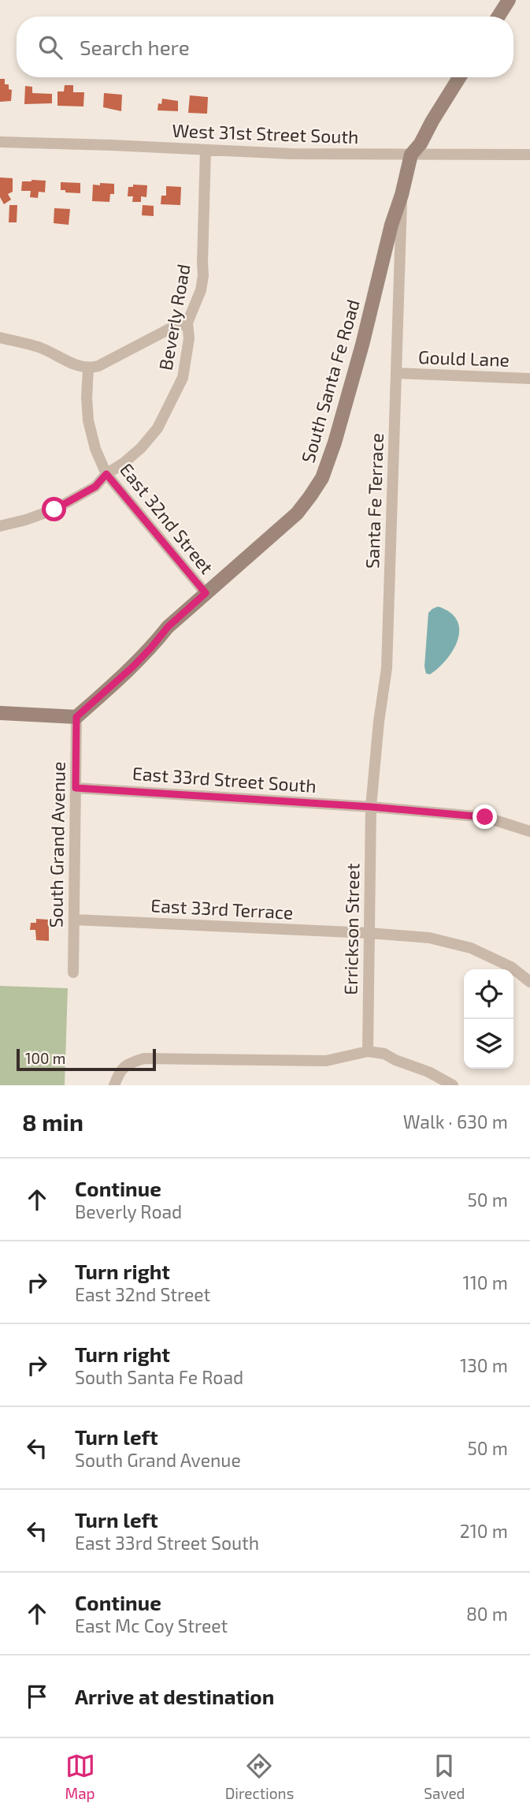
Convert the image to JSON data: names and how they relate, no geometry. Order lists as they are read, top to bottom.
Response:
{
  "streets": {
    "street": [
      "West 31st Street South",
      "Beverly Road",
      "Gould Lane",
      "South Santa Fe Road",
      "Santa Fe Terrace",
      "East 32nd Street",
      "East 33rd Street South",
      "South Grand Avenue",
      "East 33rd Terrace",
      "Errickson Street"
    ]
  },
  "crossings": [
    ["West 31st Street South", "Beverly Road"],
    ["West 31st Street South", "South Santa Fe Road"],
    ["Beverly Road", "East 32nd Street"],
    ["Gould Lane", "Santa Fe Terrace"],
    ["South Santa Fe Road", "Santa Fe Terrace"],
    ["South Santa Fe Road", "East 32nd Street"],
    ["South Santa Fe Road", "South Grand Avenue"],
    ["Santa Fe Terrace", "East 33rd Street South"],
    ["Santa Fe Terrace", "Errickson Street"],
    ["East 33rd Street South", "South Grand Avenue"],
    ["East 33rd Street South", "Errickson Street"],
    ["South Grand Avenue", "East 33rd Terrace"],
    ["East 33rd Terrace", "Errickson Street"]
  ],
  "scale_bar": "100 m",
  "page": {
    "search": "Search here",
    "scale": "100 m",
    "heading": ["8 min", "Walk · 630 m"],
    "list": [
      ["Continue", "Beverly Road", "50 m"],
      ["Turn right", "East 32nd Street", "110 m"],
      ["Turn right", "South Santa Fe Road", "130 m"],
      ["Turn left", "South Grand Avenue", "50 m"],
      ["Turn left", "East 33rd Street South", "210 m"],
      ["Continue", "East Mc Coy Street", "80 m"],
      "Arrive at destination"
    ],
    "nav": ["Map", "Directions", "Saved"]
  }
}
